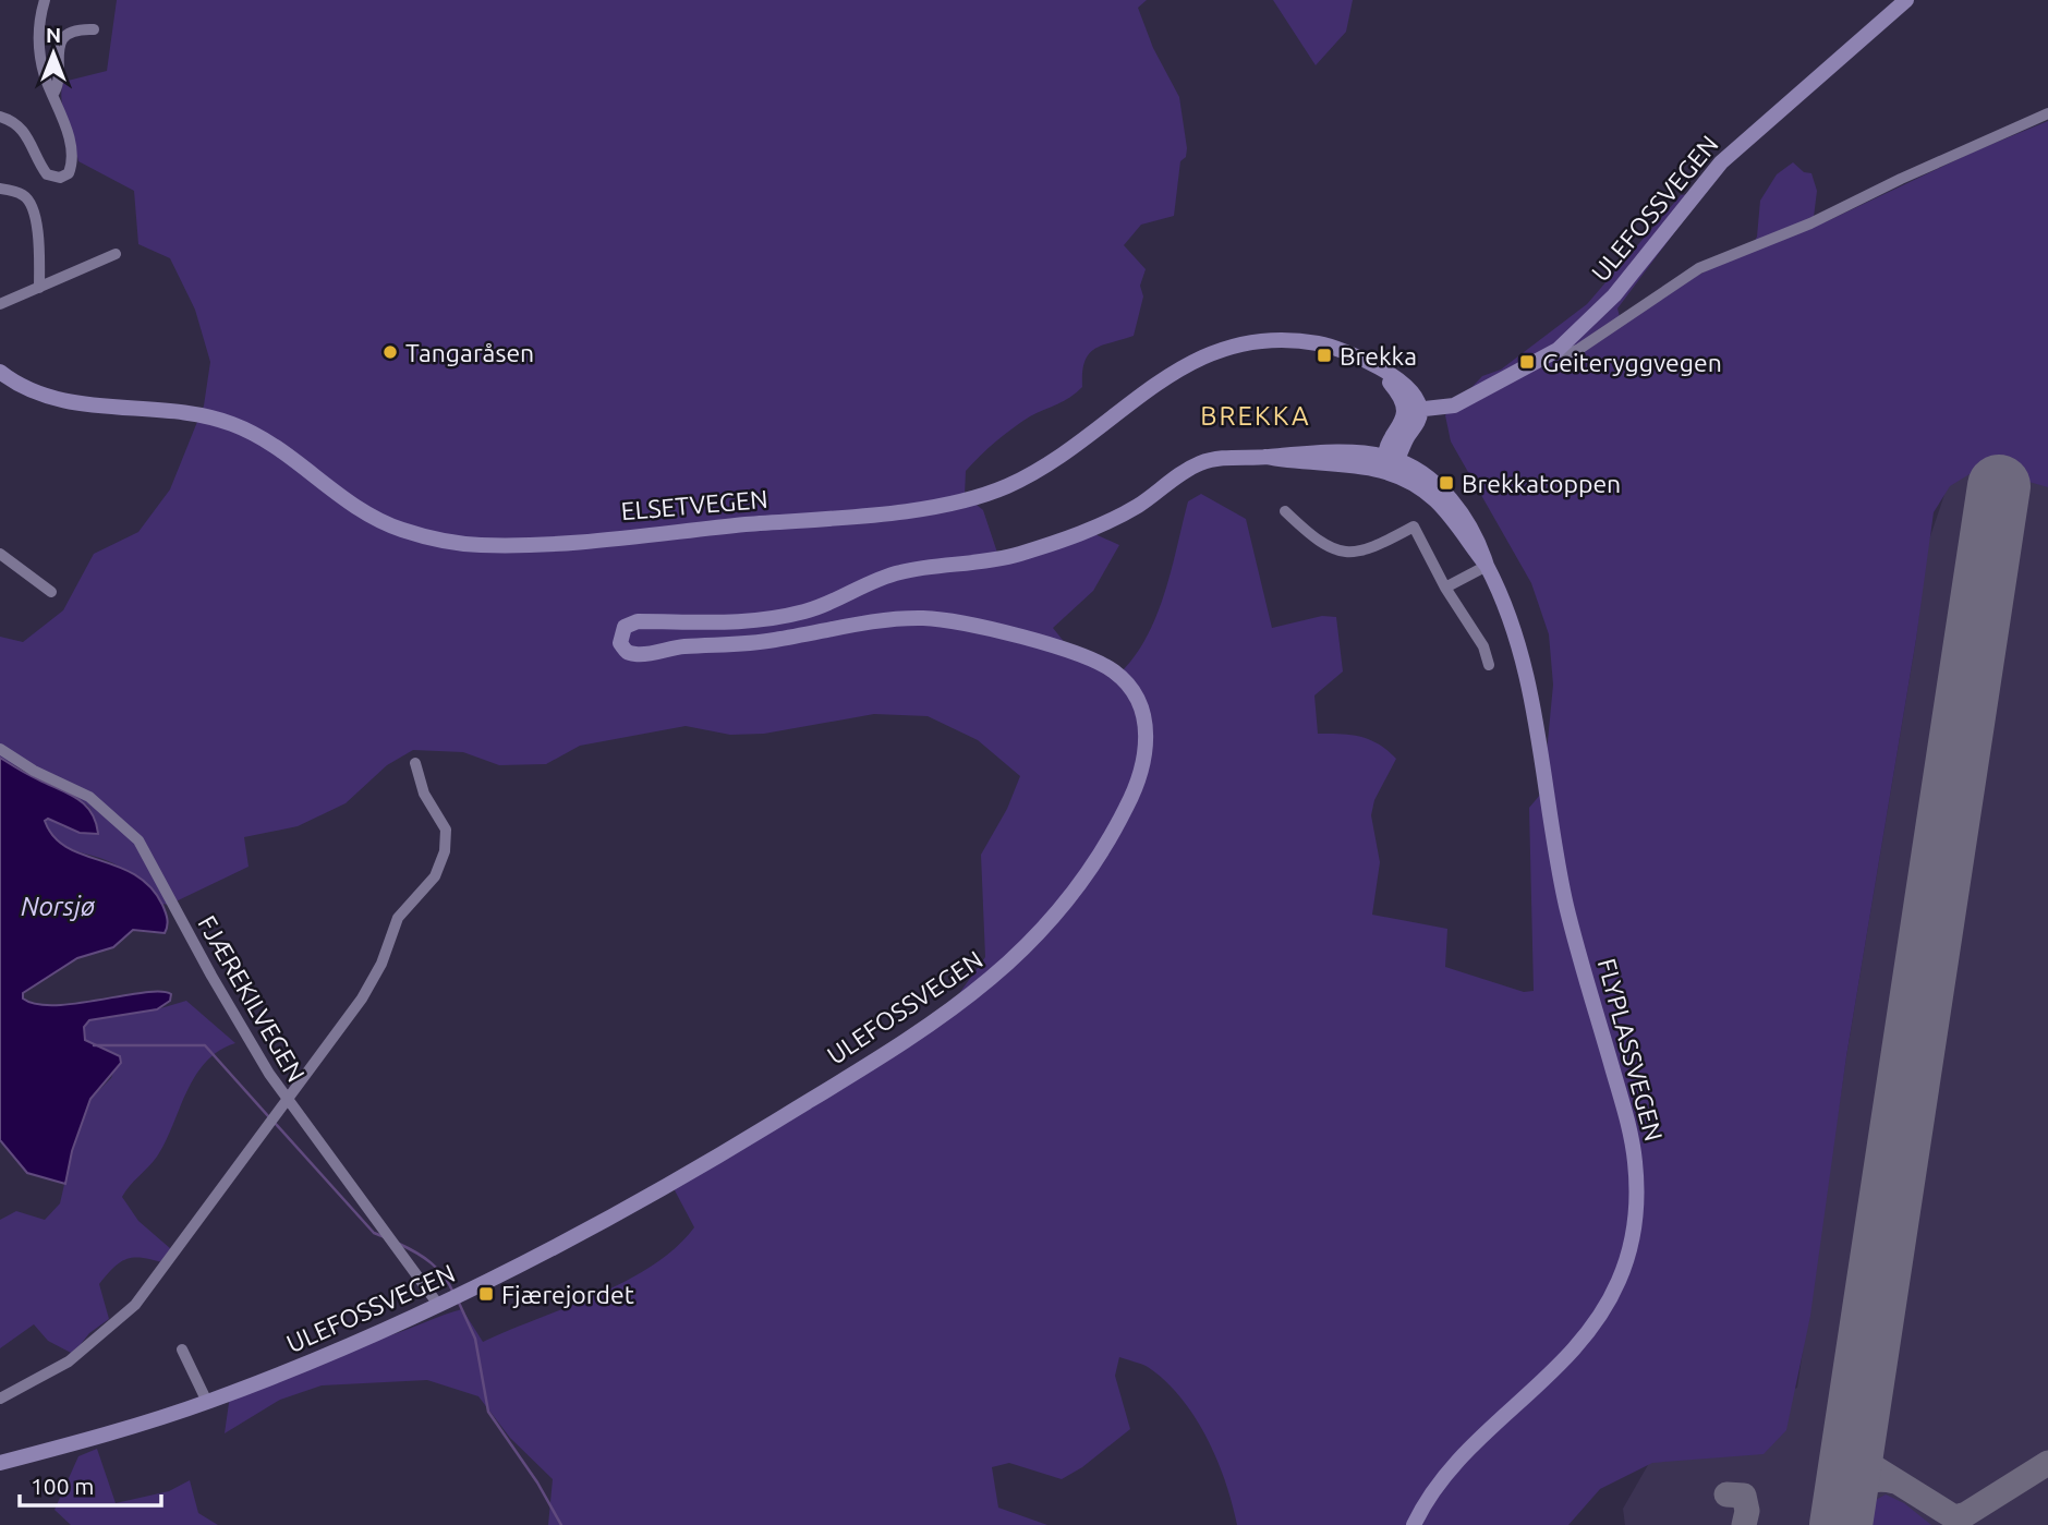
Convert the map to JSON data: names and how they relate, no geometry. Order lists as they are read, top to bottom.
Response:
{
  "streets": {
    "street": [
      "ULEFOSSVEGEN",
      "ELSETVEGEN",
      "FJÆREKILVEGEN",
      "FLYPLASSVEGEN"
    ]
  },
  "crossings": [
    ["ULEFOSSVEGEN", "ELSETVEGEN"],
    ["ULEFOSSVEGEN", "FJÆREKILVEGEN"],
    ["ULEFOSSVEGEN", "FLYPLASSVEGEN"]
  ],
  "districts": ["BREKKA"],
  "water": ["Norsjø"],
  "places": {
    "other": ["Tangaråsen"],
    "transit": [
      "Brekka",
      "Geiteryggvegen",
      "Brekkatoppen",
      "Fjærejordet"
    ]
  },
  "scale_bar": "100 m",
  "north": "top"
}
